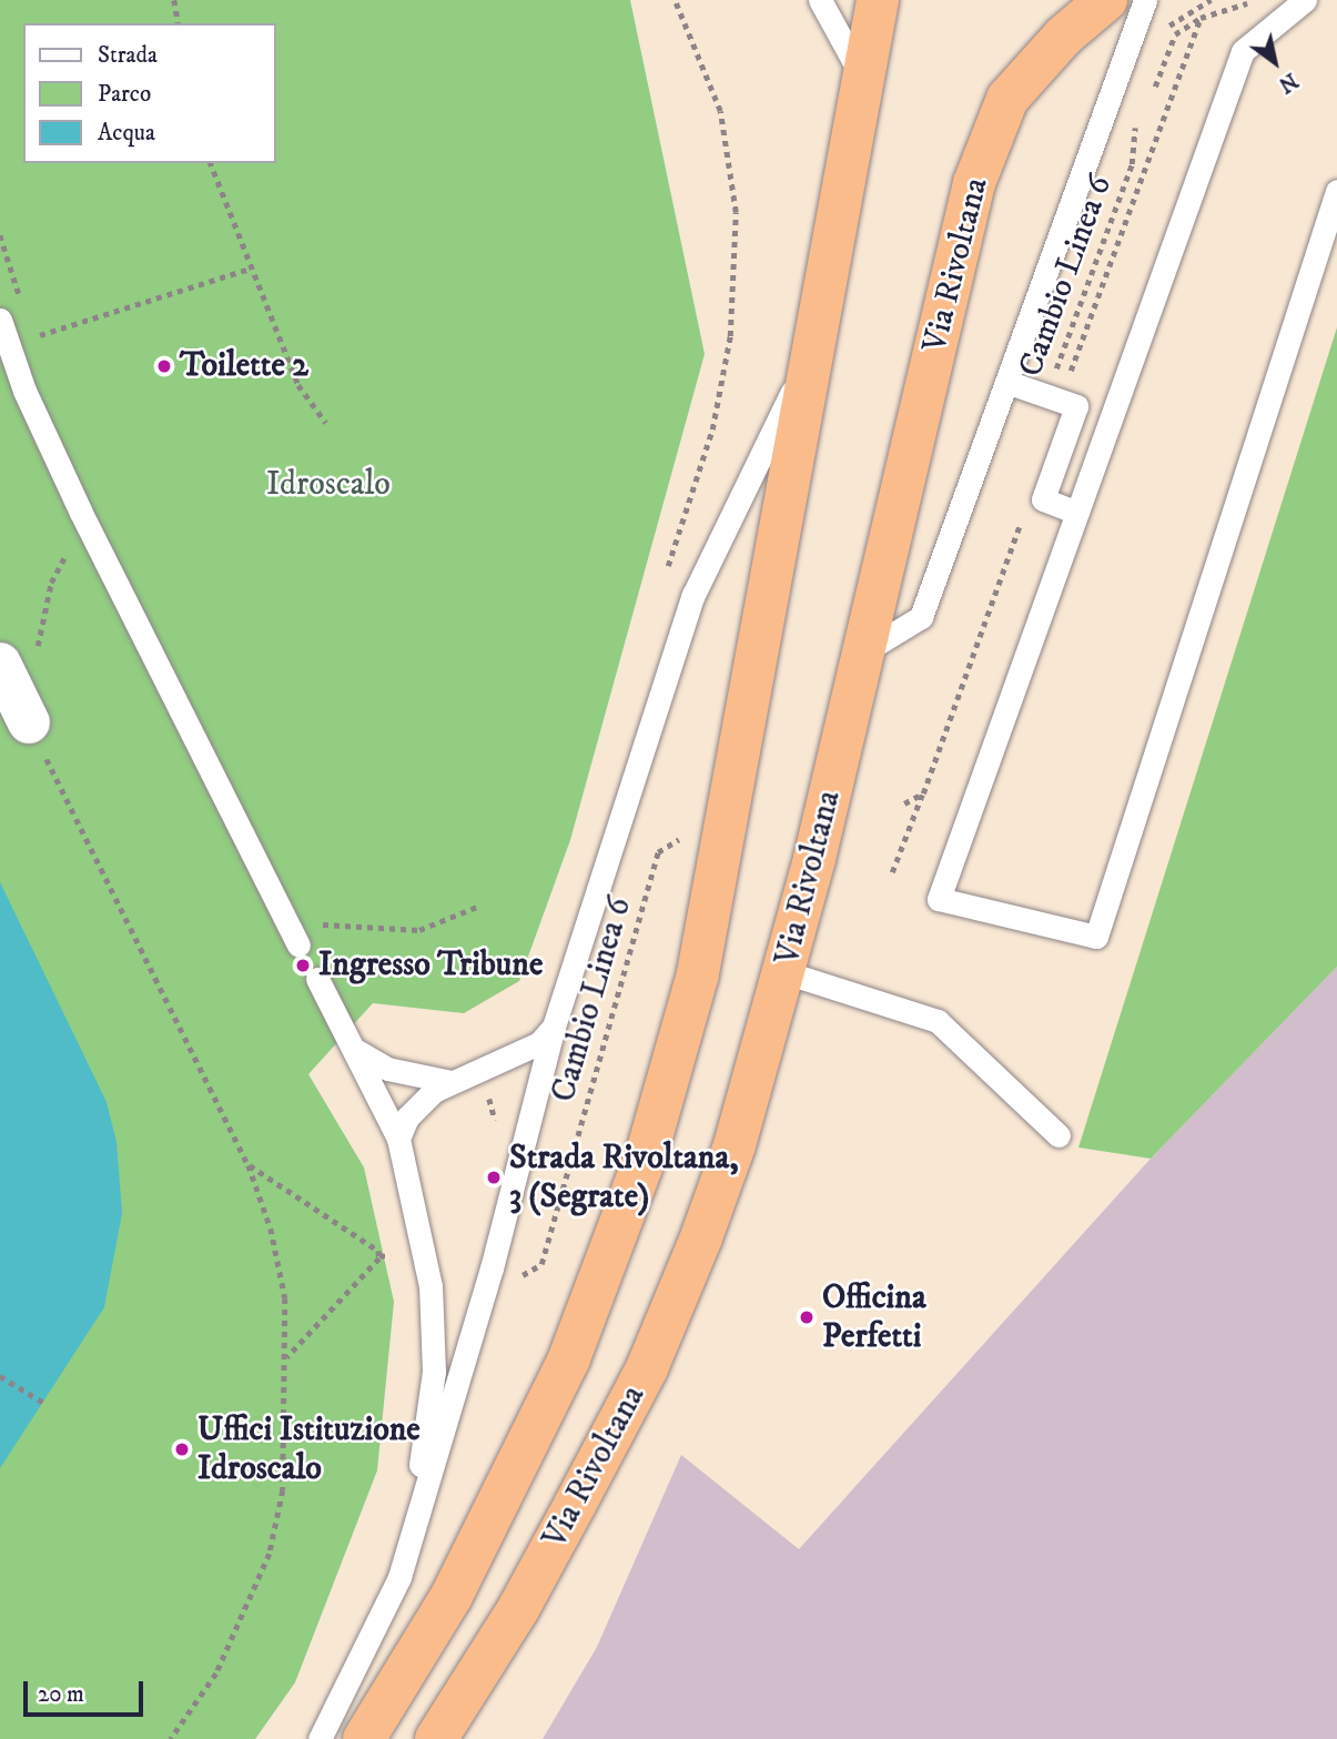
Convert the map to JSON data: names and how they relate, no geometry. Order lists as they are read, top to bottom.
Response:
{
  "streets": {
    "highway": ["Via Rivoltana"],
    "path": ["Cambio Linea 6"]
  },
  "parks": ["Idroscalo"],
  "places": [
    "Toilette 2",
    "Ingresso Tribune",
    "Strada Rivoltana, 3 (Segrate)",
    "Officina Perfetti",
    "Uffici Istituzione Idroscalo"
  ],
  "legend": ["Strada", "Parco", "Acqua"],
  "scale_bar": "20 m",
  "north": "bottom right"
}
